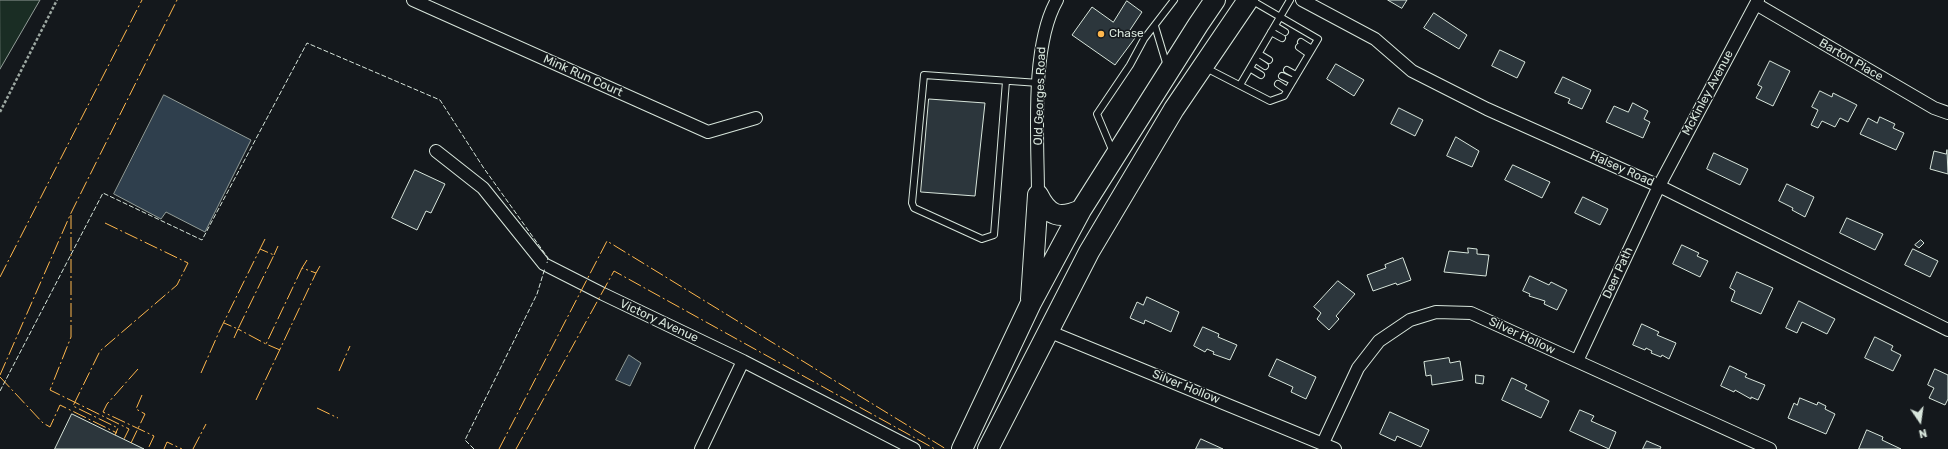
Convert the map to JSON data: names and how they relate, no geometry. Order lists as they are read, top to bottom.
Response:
{
  "streets": {
    "street": [
      "Barton Place",
      "Mink Run Court",
      "McKinley Avenue",
      "Old Georges Road",
      "Halsey Road",
      "Deer Path",
      "Victory Avenue",
      "Silver Hollow"
    ]
  },
  "crossings": [
    ["Barton Place", "McKinley Avenue"],
    ["McKinley Avenue", "Halsey Road"],
    ["McKinley Avenue", "Deer Path"],
    ["Halsey Road", "Deer Path"],
    ["Deer Path", "Silver Hollow"]
  ],
  "places": ["Chase"],
  "north": "bottom"
}
